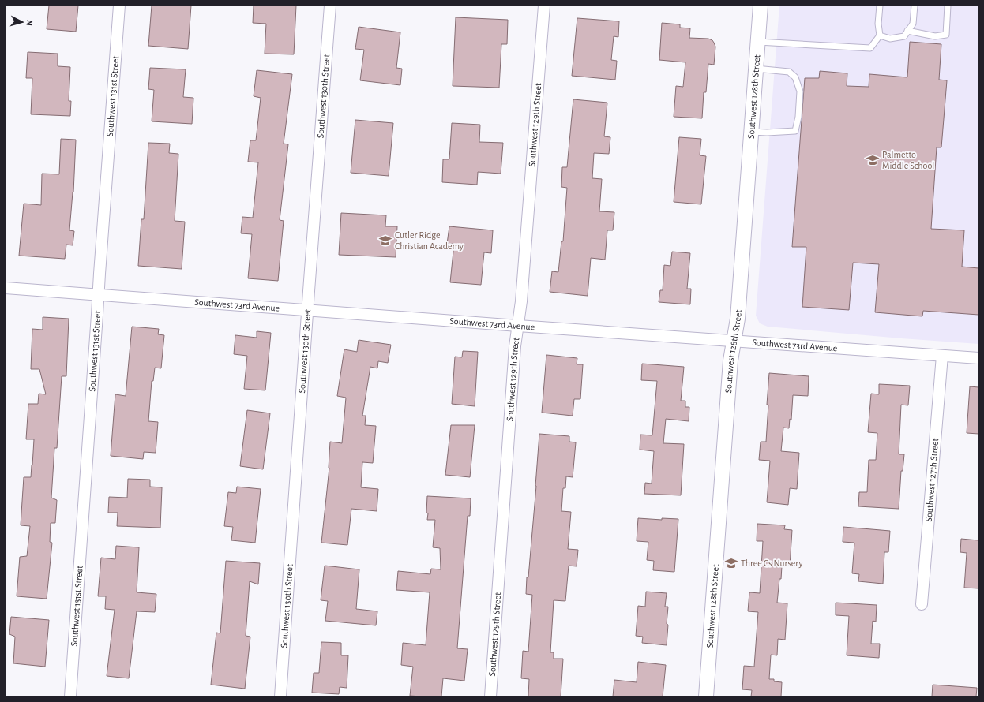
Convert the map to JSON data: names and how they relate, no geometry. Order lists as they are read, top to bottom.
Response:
{
  "streets": {
    "street": [
      "Southwest 131st Street",
      "Southwest 130th Street",
      "Southwest 128th Street",
      "Southwest 129th Street",
      "Southwest 73rd Avenue",
      "Southwest 127th Street"
    ]
  },
  "crossings": [
    ["Southwest 131st Street", "Southwest 73rd Avenue"],
    ["Southwest 130th Street", "Southwest 73rd Avenue"],
    ["Southwest 128th Street", "Southwest 73rd Avenue"],
    ["Southwest 129th Street", "Southwest 73rd Avenue"],
    ["Southwest 73rd Avenue", "Southwest 127th Street"]
  ],
  "places": {
    "school or university": ["Palmetto Middle School", "Cutler Ridge Christian Academy", "Three Cs Nursery"]
  },
  "north": "right"
}
